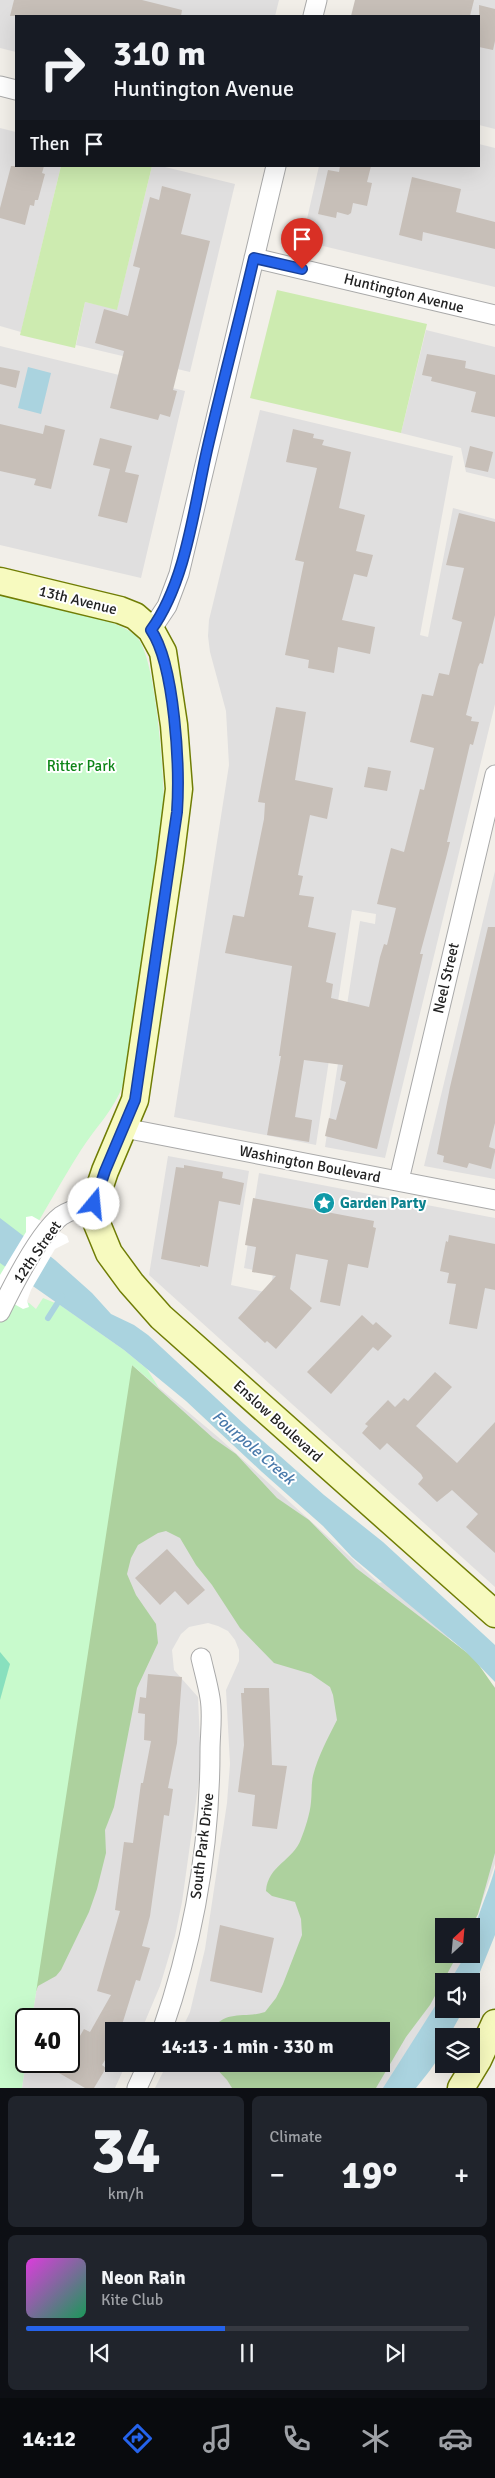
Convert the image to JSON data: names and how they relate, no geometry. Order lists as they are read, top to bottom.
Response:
{
  "streets": {
    "street": [
      "Huntington Avenue",
      "13th Avenue",
      "Neel Street",
      "Washington Boulevard",
      "12th Street",
      "Enslow Boulevard",
      "South Park Drive"
    ]
  },
  "crossings": [
    ["Neel Street", "Washington Boulevard"],
    ["12th Street", "Enslow Boulevard"]
  ],
  "water": ["Fourpole Creek"],
  "parks": ["Ritter Park"],
  "places": {
    "place": ["Garden Party"]
  },
  "north": "top right",
  "page": {
    "turn": ["310 m", "Huntington Avenue"],
    "then": "Then",
    "limit": "40",
    "trip": "14:13 · 1 min · 330 m",
    "tile": [
      ["34", "km/h"],
      "Climate"
    ],
    "heat": ["−", "19°", "+"],
    "song": ["Neon Rain", "Kite Club"],
    "tabs": "14:12"
  }
}
